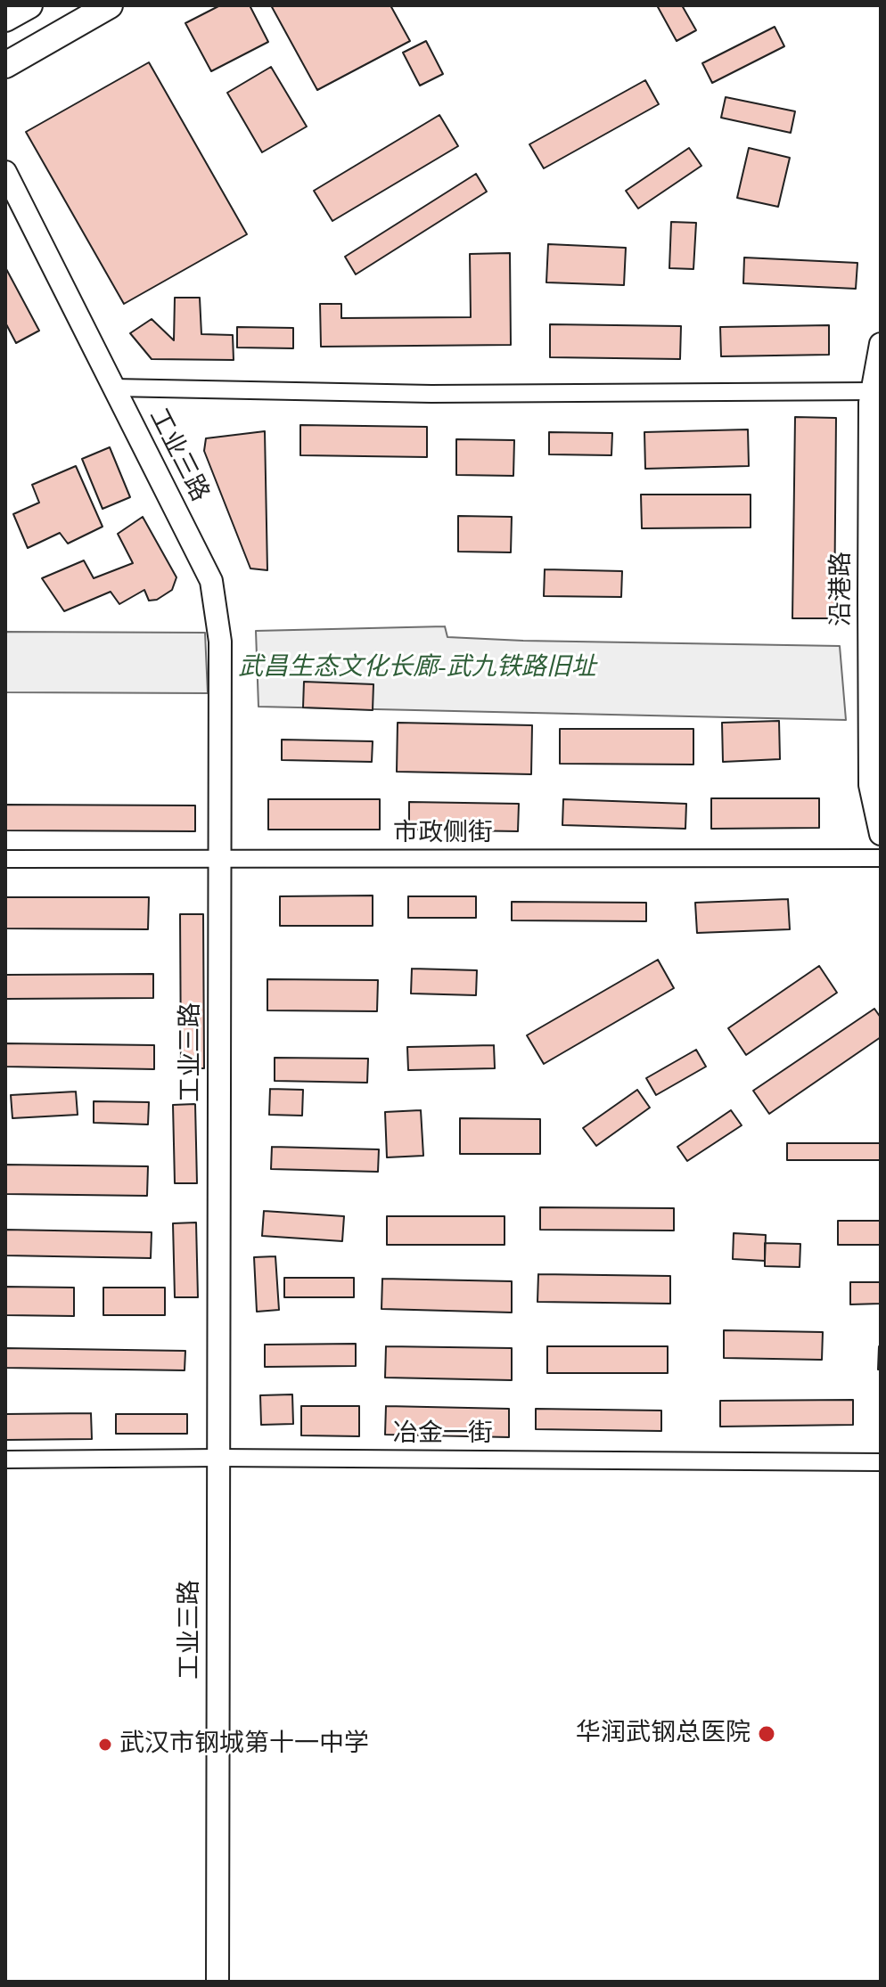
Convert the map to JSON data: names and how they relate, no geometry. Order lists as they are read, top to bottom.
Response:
{
  "streets": {
    "main road": ["工业三路", "沿港路"],
    "street": ["市政侧街", "冶金一街"]
  },
  "crossings": [
    ["工业三路", "市政侧街"],
    ["工业三路", "冶金一街"]
  ],
  "parks": ["武昌生态文化长廊-武九铁路旧址"],
  "places": ["华润武钢总医院", "武汉市钢城第十一中学"]
}
